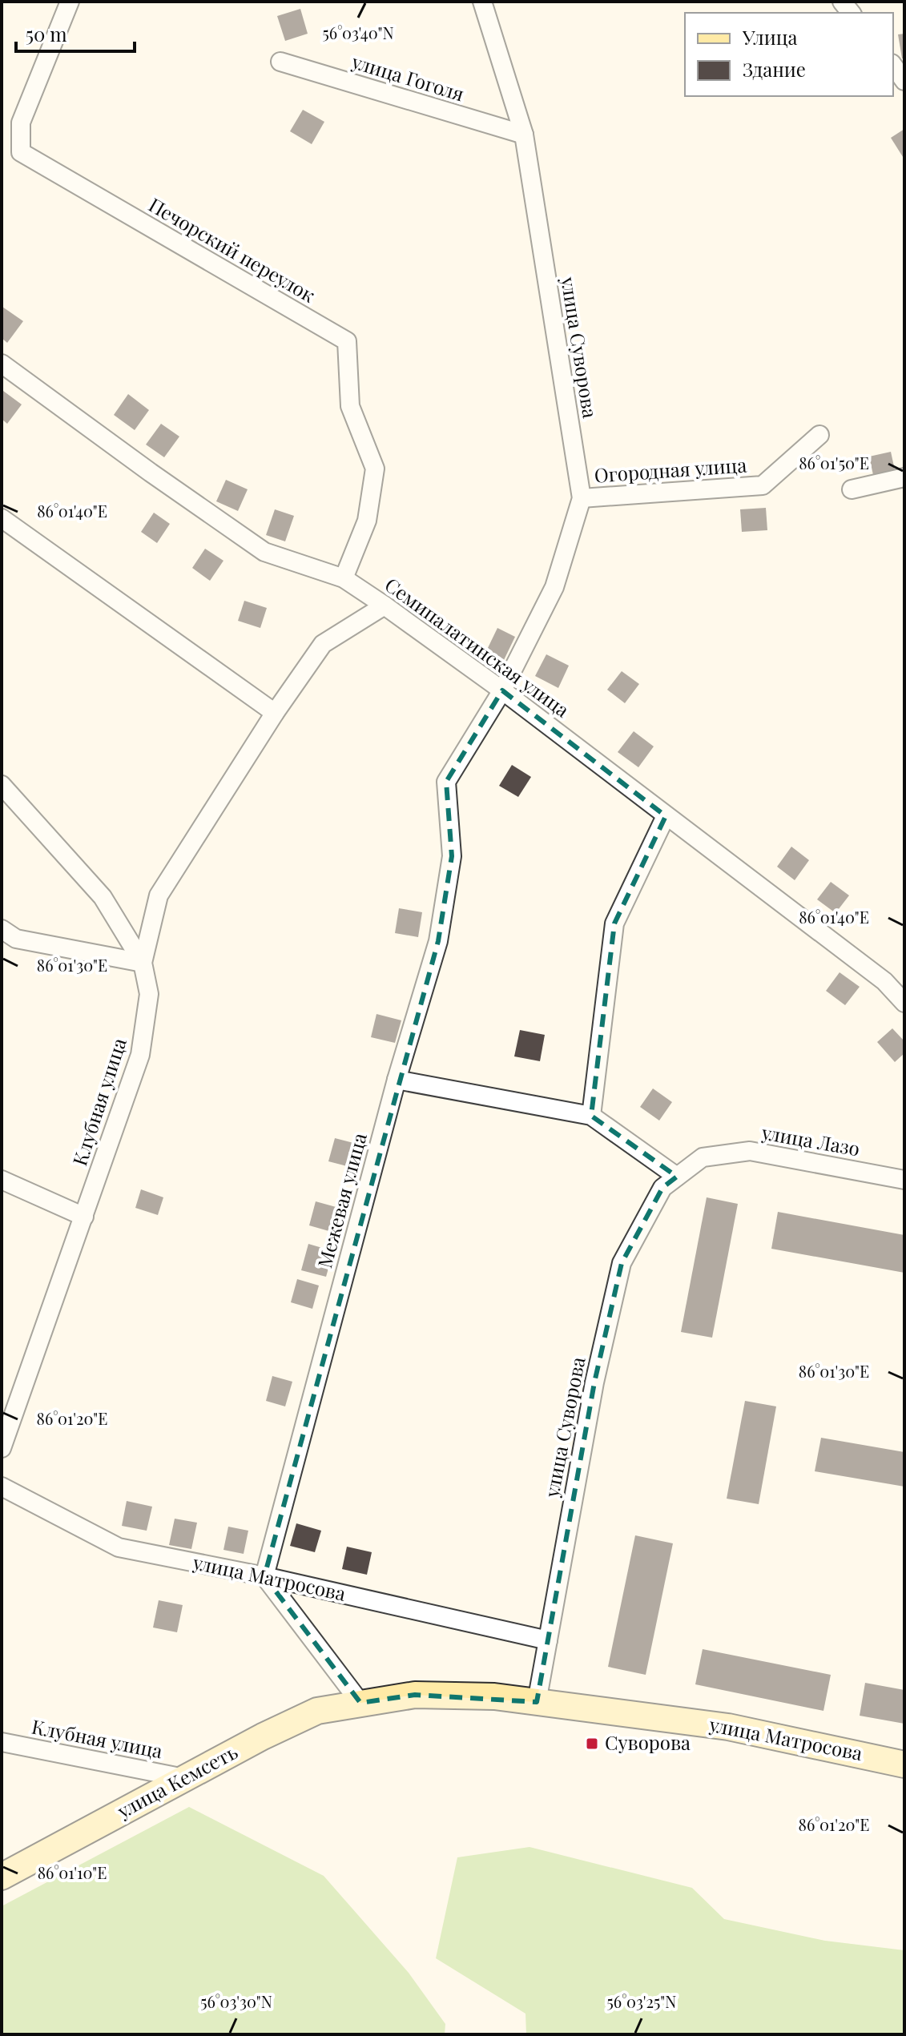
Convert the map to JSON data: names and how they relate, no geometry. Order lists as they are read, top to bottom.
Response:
{
  "streets": {
    "main road": ["улица Матросова", "улица Кемсеть"],
    "street": [
      "улица Гоголя",
      "Печорский переулок",
      "улица Суворова",
      "Огородная улица",
      "Семипалатинская улица",
      "Клубная улица",
      "улица Лазо",
      "Межевая улица"
    ]
  },
  "crossings": [
    ["улица Гоголя", "улица Суворова"],
    ["Печорский переулок", "Семипалатинская улица"],
    ["улица Суворова", "Огородная улица"],
    ["улица Суворова", "Семипалатинская улица"],
    ["улица Суворова", "улица Лазо"],
    ["улица Суворова", "Межевая улица"],
    ["улица Суворова", "улица Матросова"],
    ["Семипалатинская улица", "Клубная улица"],
    ["Семипалатинская улица", "Межевая улица"],
    ["Клубная улица", "улица Кемсеть"],
    ["Межевая улица", "улица Матросова"],
    ["улица Матросова", "улица Кемсеть"]
  ],
  "places": {
    "transit": ["Суворова"]
  },
  "legend": ["Улица", "Здание"],
  "scale_bar": "50 m",
  "coordinates": [
    "56°03'40\"N",
    "86°01'50\"E",
    "86°01'40\"E",
    "86°01'30\"E",
    "86°01'20\"E",
    "86°01'10\"E",
    "56°03'30\"N",
    "56°03'25\"N"
  ]
}
